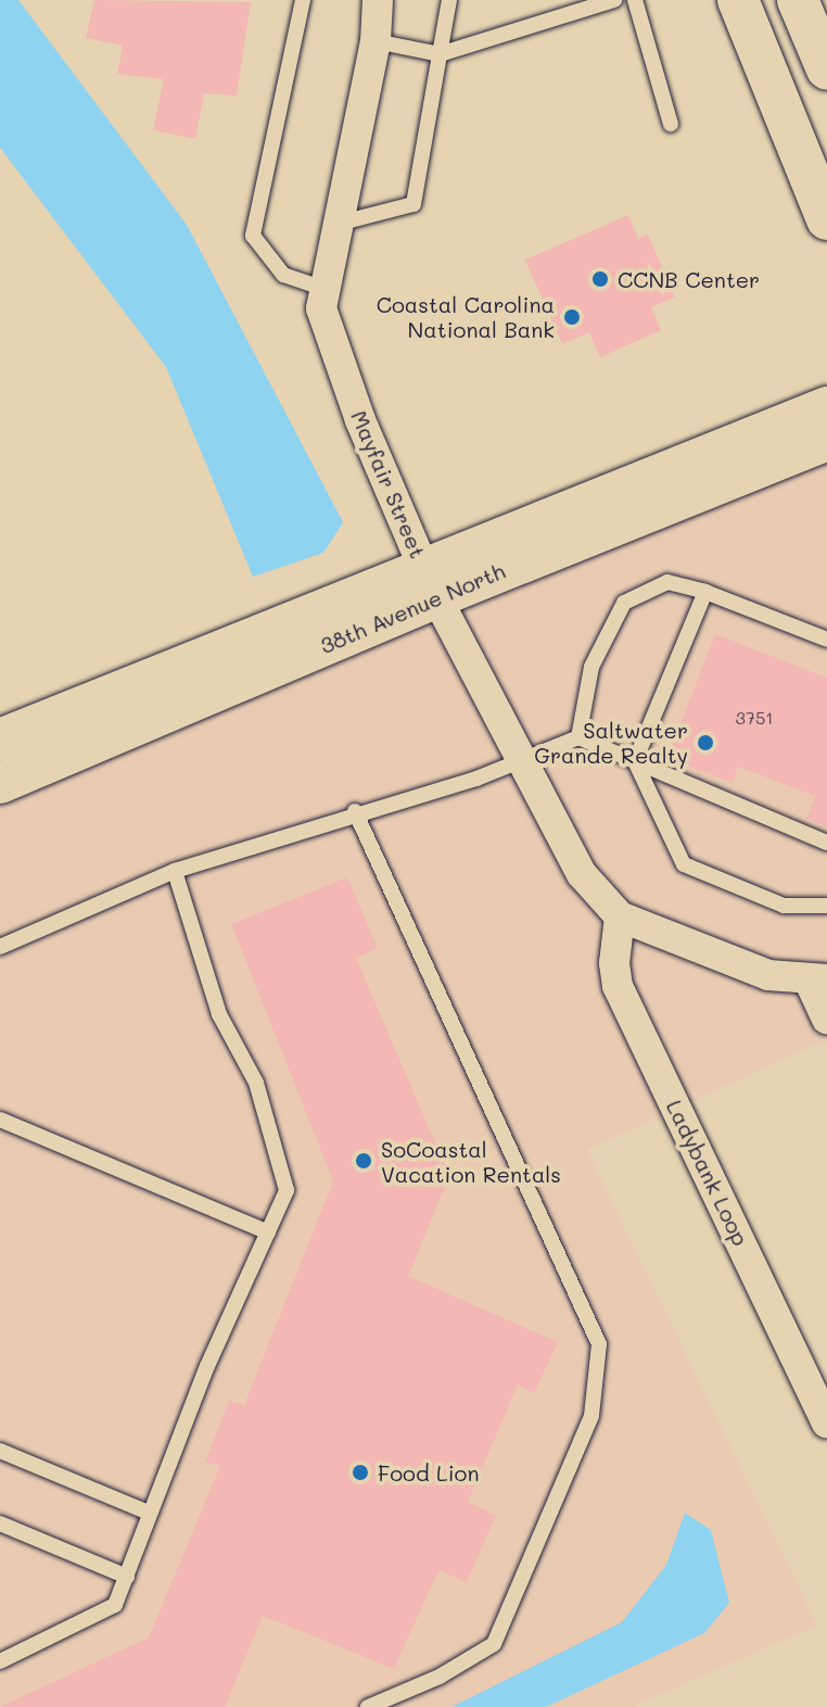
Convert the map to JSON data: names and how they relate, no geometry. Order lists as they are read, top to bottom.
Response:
{
  "streets": {
    "main road": ["38th Avenue North"],
    "street": ["Mayfair Street", "Ladybank Loop"]
  },
  "crossings": [
    ["Mayfair Street", "38th Avenue North"],
    ["Mayfair Street", "Ladybank Loop"]
  ],
  "places": [
    "CCNB Center",
    "Coastal Carolina National Bank",
    "Saltwater Grande Realty",
    "SoCoastal Vacation Rentals",
    "Food Lion"
  ],
  "house_numbers": ["3751"]
}
